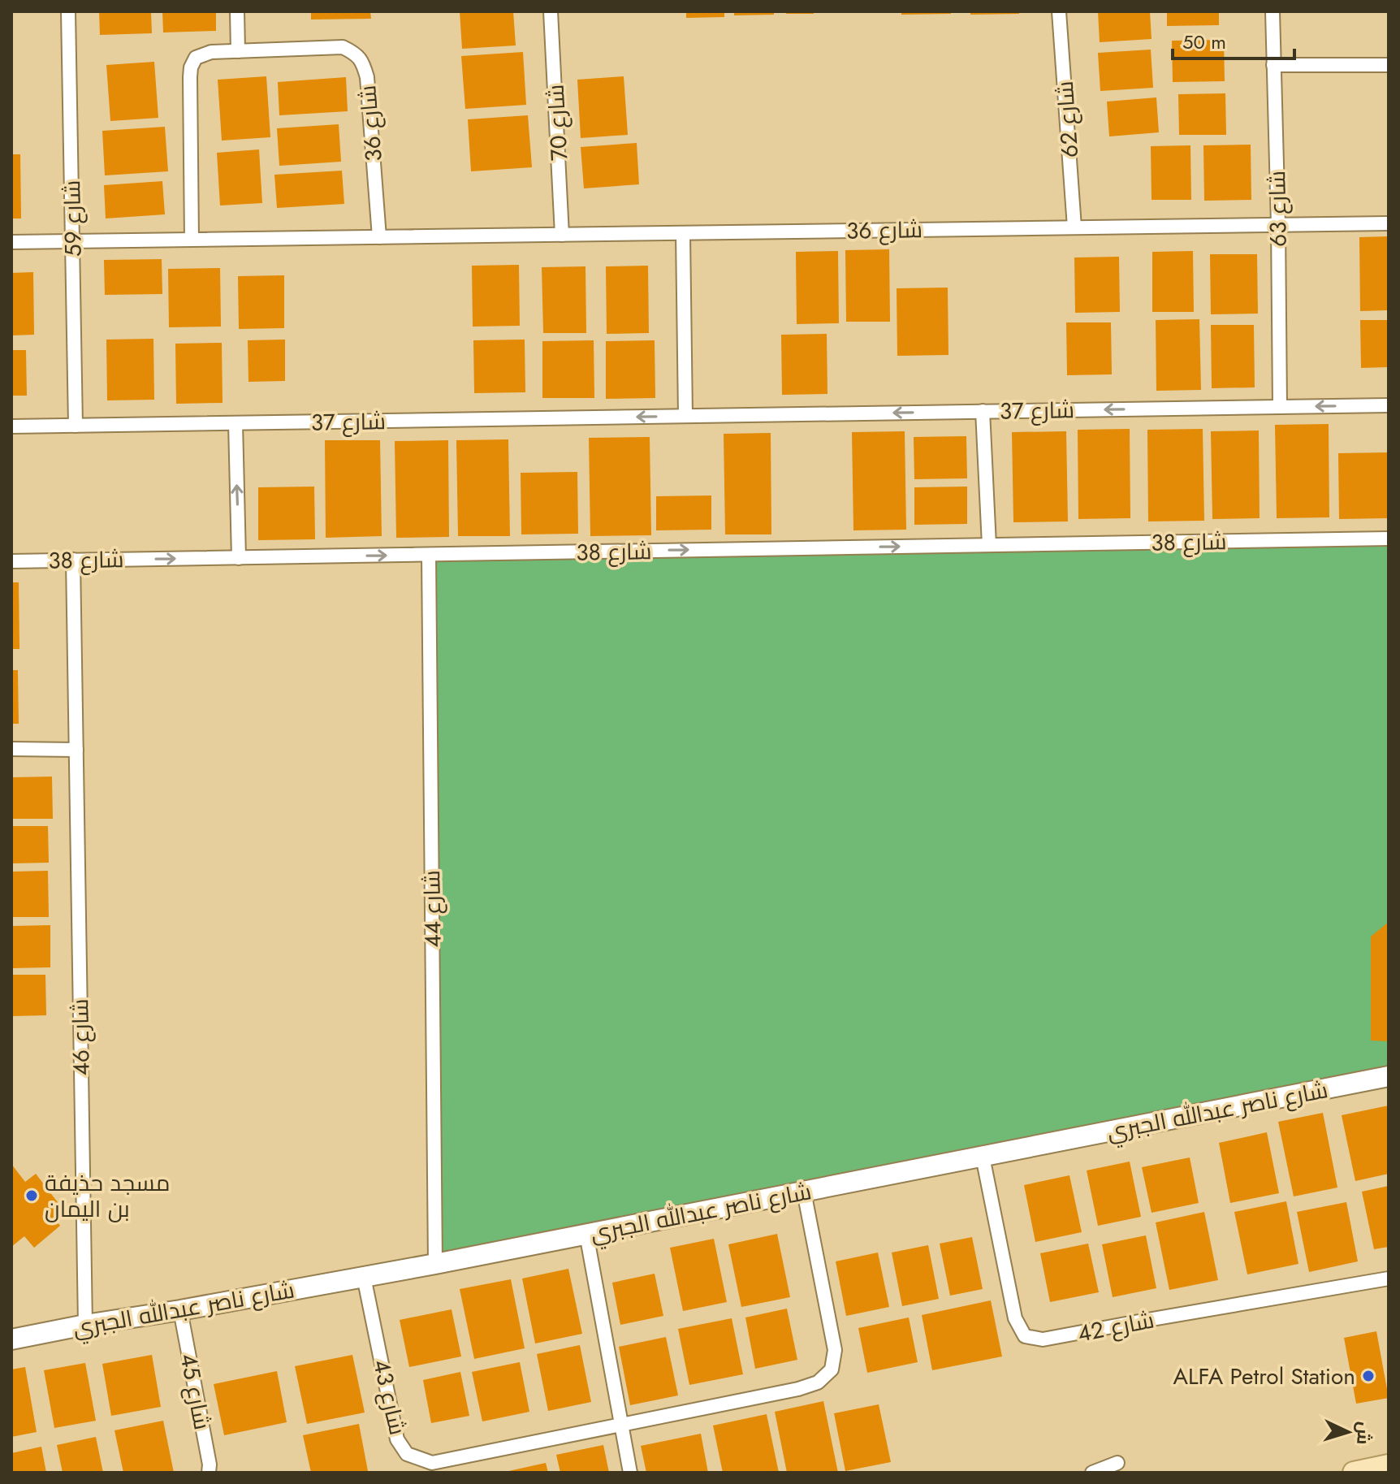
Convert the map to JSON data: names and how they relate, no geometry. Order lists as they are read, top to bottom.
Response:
{
  "streets": {
    "street": [
      "شارع 62",
      "شارع 70",
      "شارع 36",
      "شارع 63",
      "شارع 59",
      "شارع 37",
      "شارع 38",
      "شارع 44",
      "شارع 46",
      "شارع ناصر عبدالله الجبري",
      "شارع 42",
      "شارع 45",
      "شارع 43"
    ]
  },
  "crossings": [
    ["شارع 62", "شارع 36"],
    ["شارع 70", "شارع 36"],
    ["شارع 36", "شارع 63"],
    ["شارع 36", "شارع 59"],
    ["شارع 63", "شارع 37"],
    ["شارع 59", "شارع 37"],
    ["شارع 38", "شارع 44"],
    ["شارع 38", "شارع 46"],
    ["شارع 44", "شارع ناصر عبدالله الجبري"],
    ["شارع 46", "شارع ناصر عبدالله الجبري"],
    ["شارع ناصر عبدالله الجبري", "شارع 42"],
    ["شارع ناصر عبدالله الجبري", "شارع 45"],
    ["شارع ناصر عبدالله الجبري", "شارع 43"]
  ],
  "one_way": ["شارع 37", "شارع 38"],
  "places": ["مسجد حذيفة بن اليمان", "ALFA Petrol Station"],
  "scale_bar": "50 m",
  "north": "right"
}
